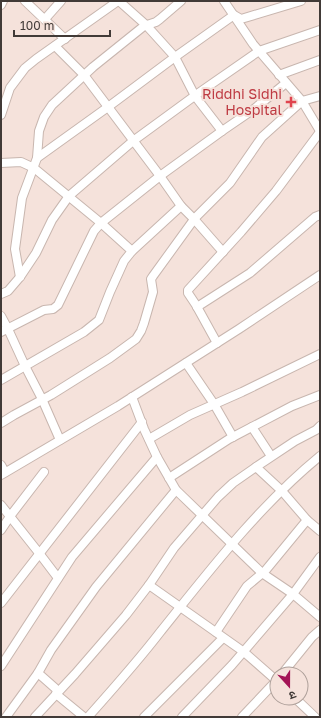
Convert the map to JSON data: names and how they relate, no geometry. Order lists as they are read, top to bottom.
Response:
{
  "places": {
    "health": ["Riddhi Sidhi Hospital"]
  },
  "scale_bar": "100 m",
  "north": "bottom"
}
